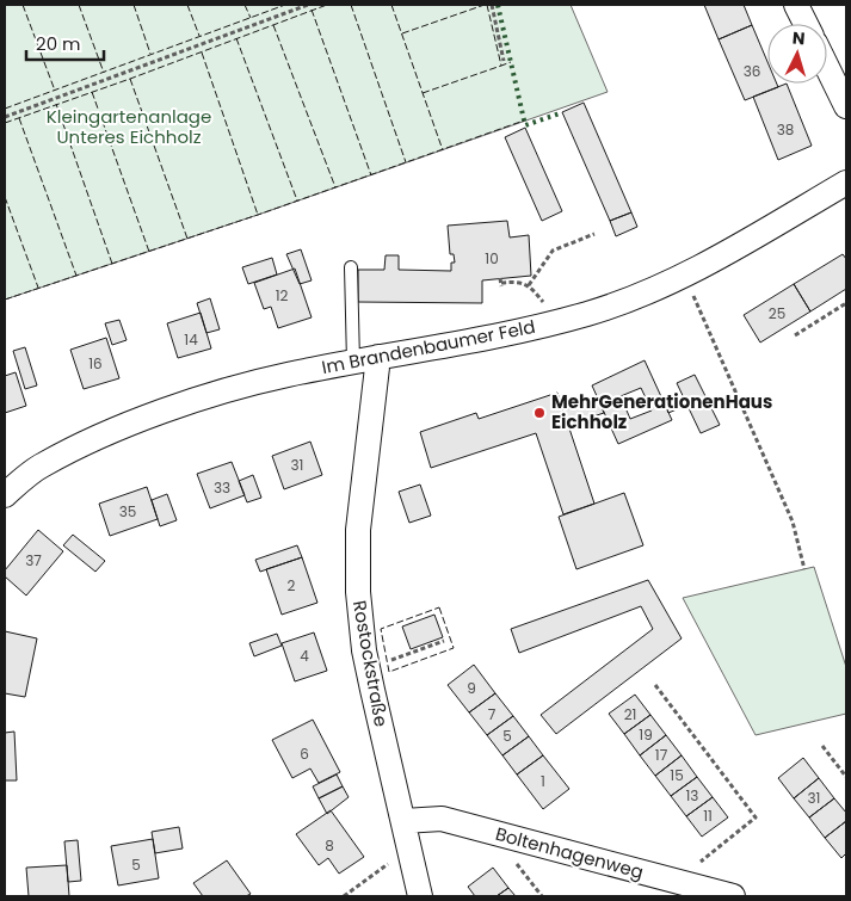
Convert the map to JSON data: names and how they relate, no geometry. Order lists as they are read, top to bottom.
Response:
{
  "streets": {
    "street": ["Im Brandenbaumer Feld", "Rostockstraße", "Boltenhagenweg"]
  },
  "crossings": [
    ["Im Brandenbaumer Feld", "Rostockstraße"],
    ["Rostockstraße", "Boltenhagenweg"]
  ],
  "parks": ["Kleingartenanlage Unteres Eichholz"],
  "places": ["MehrGenerationenHaus Eichholz"],
  "house_numbers": [
    "36",
    "38",
    "10",
    "12",
    "25",
    "14",
    "16",
    "31",
    "33",
    "35",
    "37",
    "2",
    "4",
    "9",
    "7",
    "21",
    "19",
    "5",
    "6",
    "17",
    "15",
    "1",
    "13",
    "31",
    "11",
    "8",
    "5"
  ],
  "scale_bar": "20 m",
  "north": "top"
}
